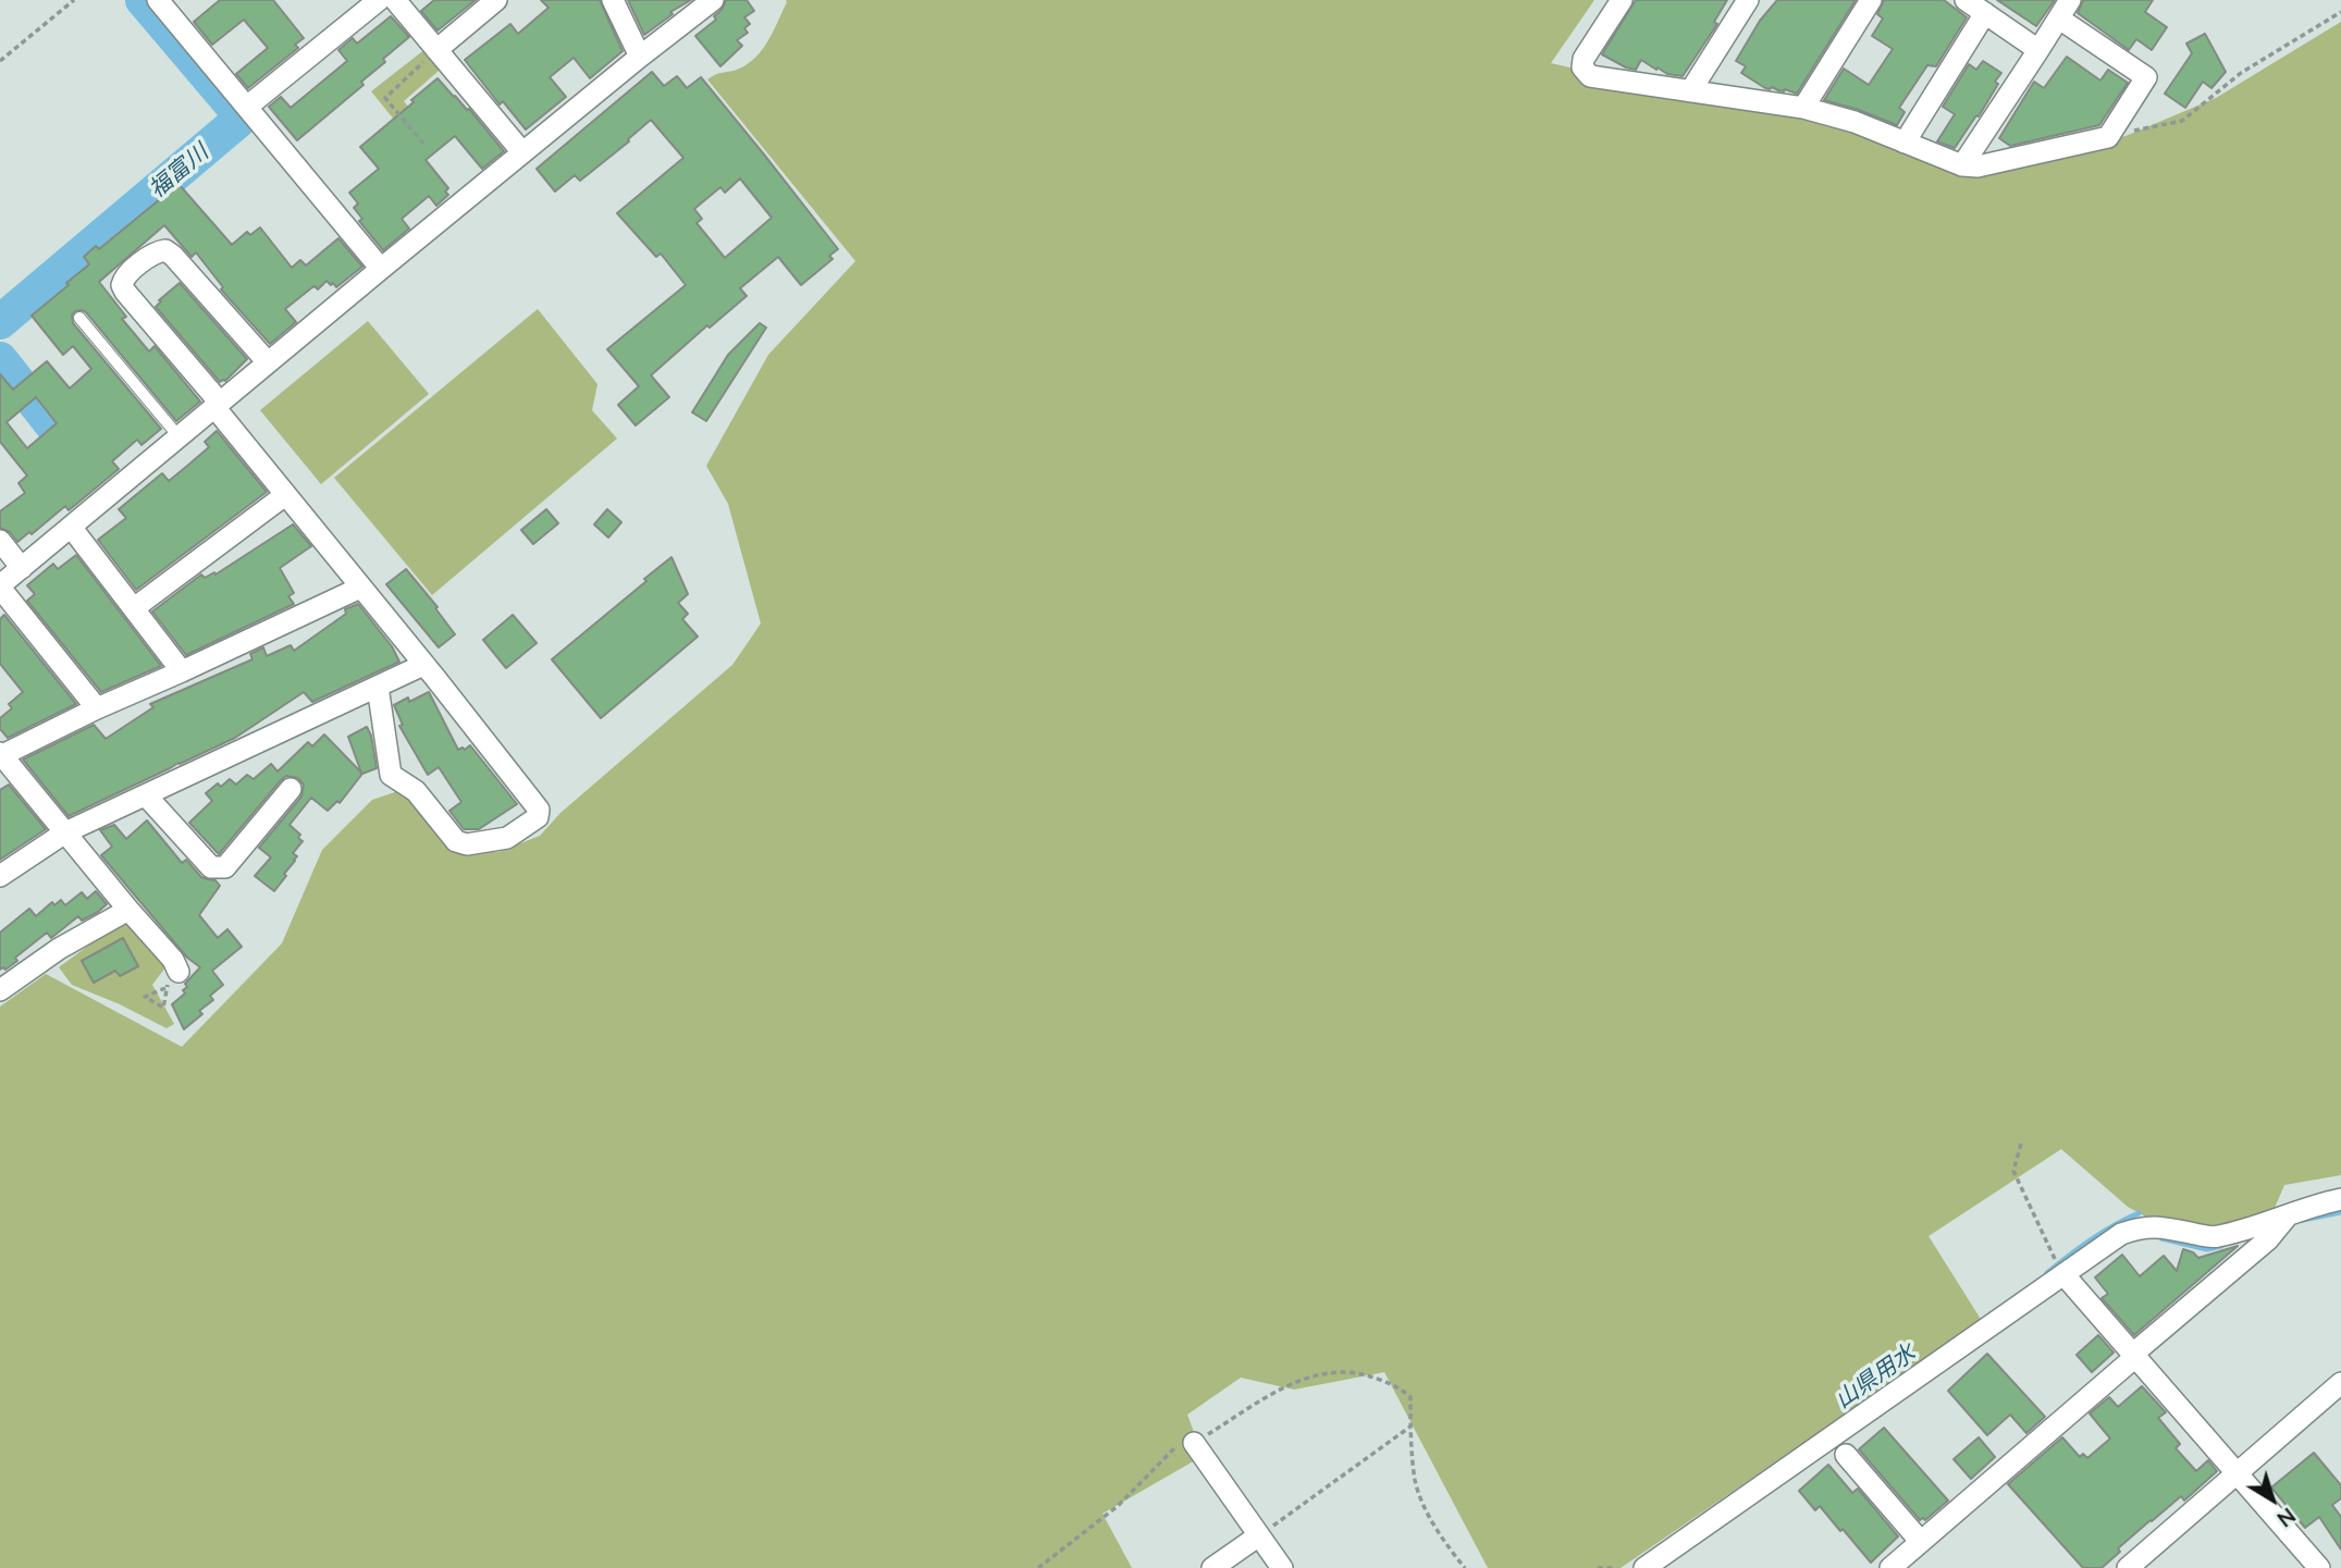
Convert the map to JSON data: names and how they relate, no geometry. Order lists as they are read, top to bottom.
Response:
{
  "water": ["福富川", "山県用水"],
  "north": "bottom right"
}
